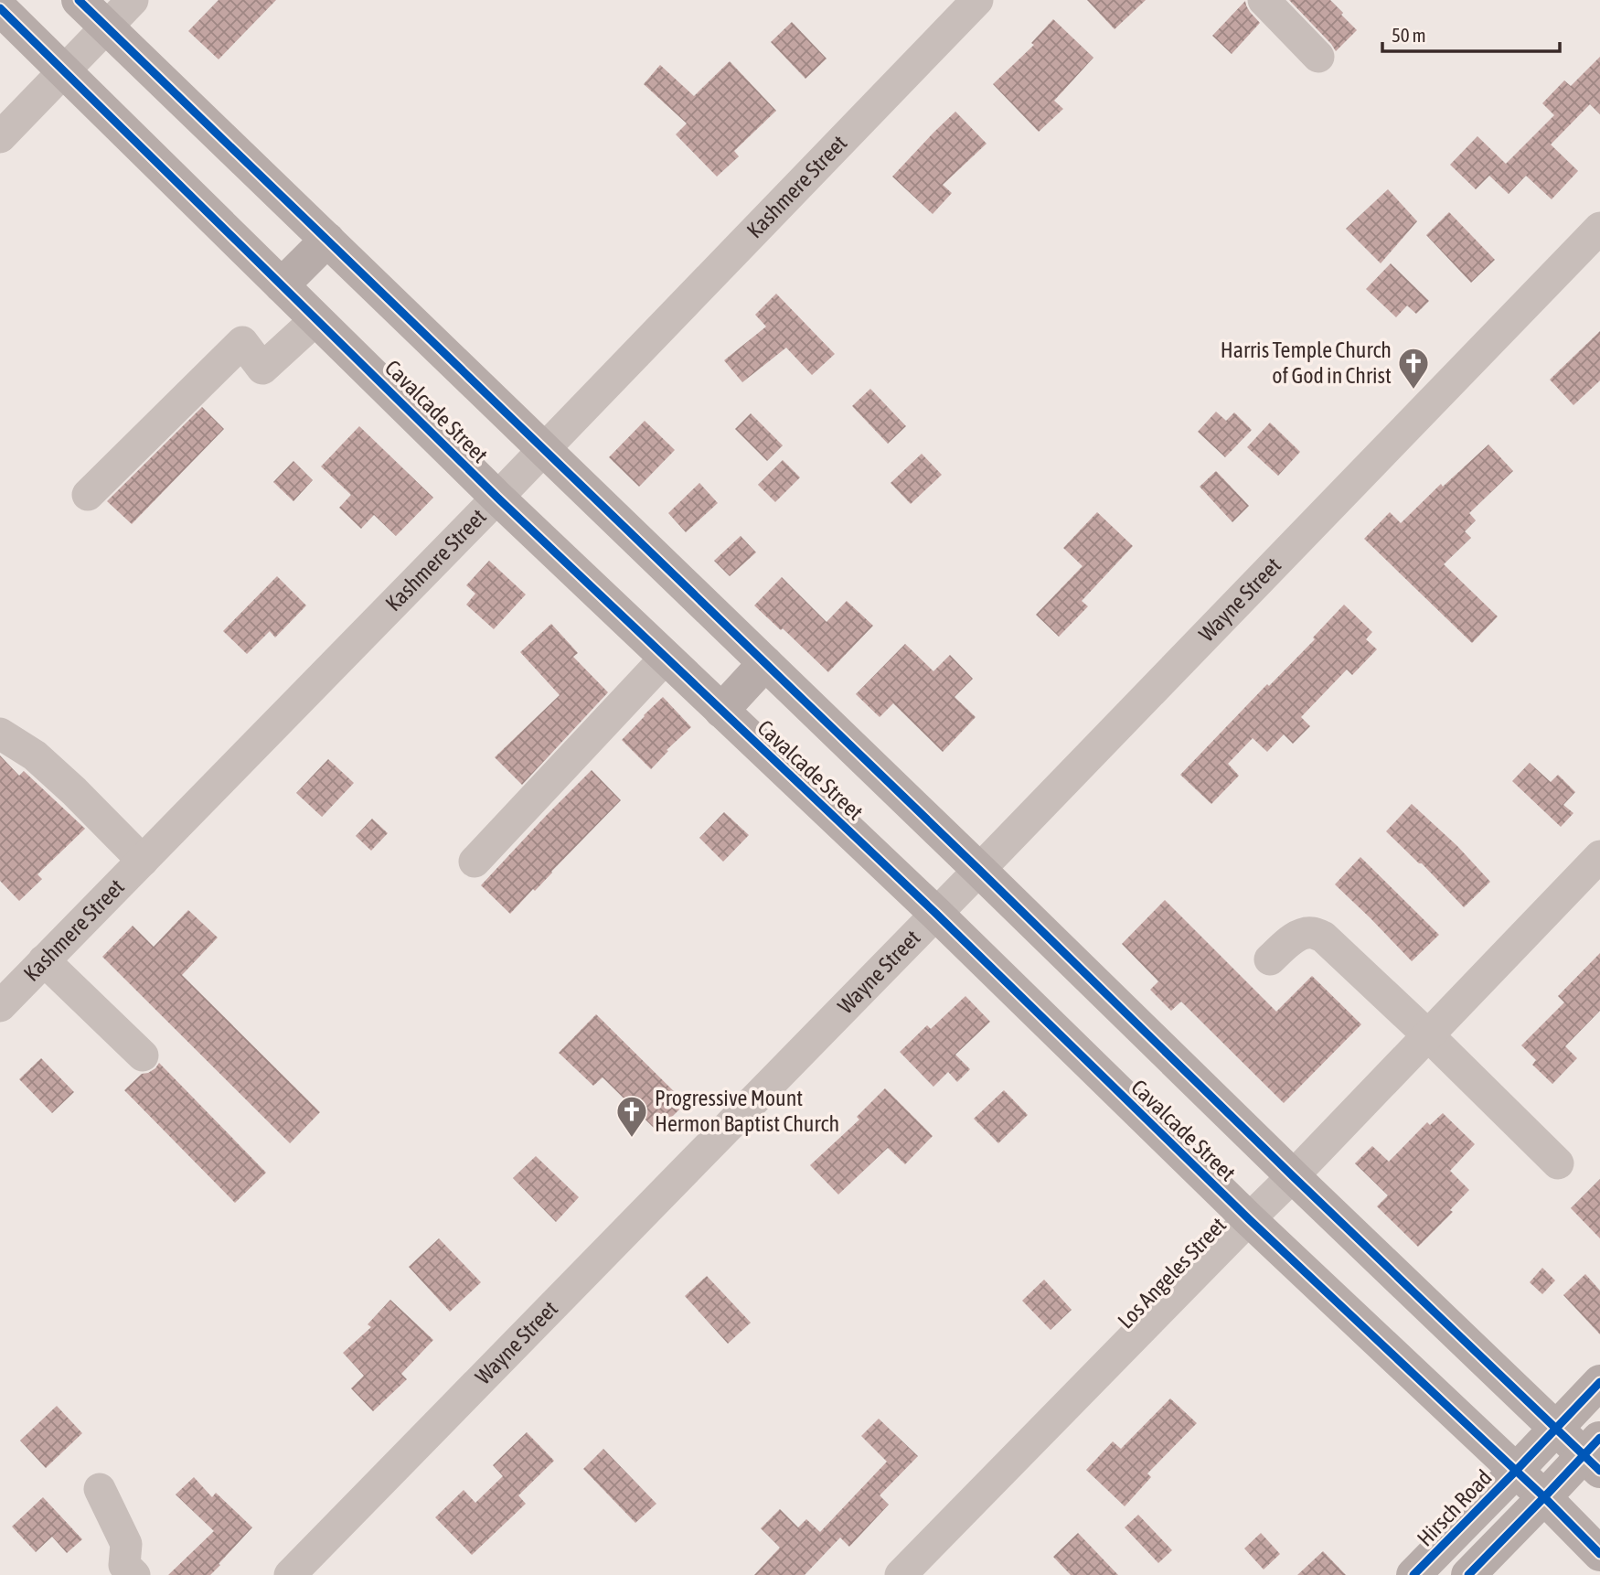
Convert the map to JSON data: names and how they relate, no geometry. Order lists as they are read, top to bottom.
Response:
{
  "streets": {
    "main road": ["Cavalcade Street", "Hirsch Road"],
    "street": ["Kashmere Street", "Wayne Street", "Los Angeles Street"]
  },
  "crossings": [
    ["Kashmere Street", "Cavalcade Street"],
    ["Cavalcade Street", "Wayne Street"],
    ["Cavalcade Street", "Los Angeles Street"],
    ["Cavalcade Street", "Hirsch Road"]
  ],
  "places": {
    "church": ["Harris Temple Church of God in Christ", "Progressive Mount Hermon Baptist Church"]
  },
  "scale_bar": "50 m"
}
